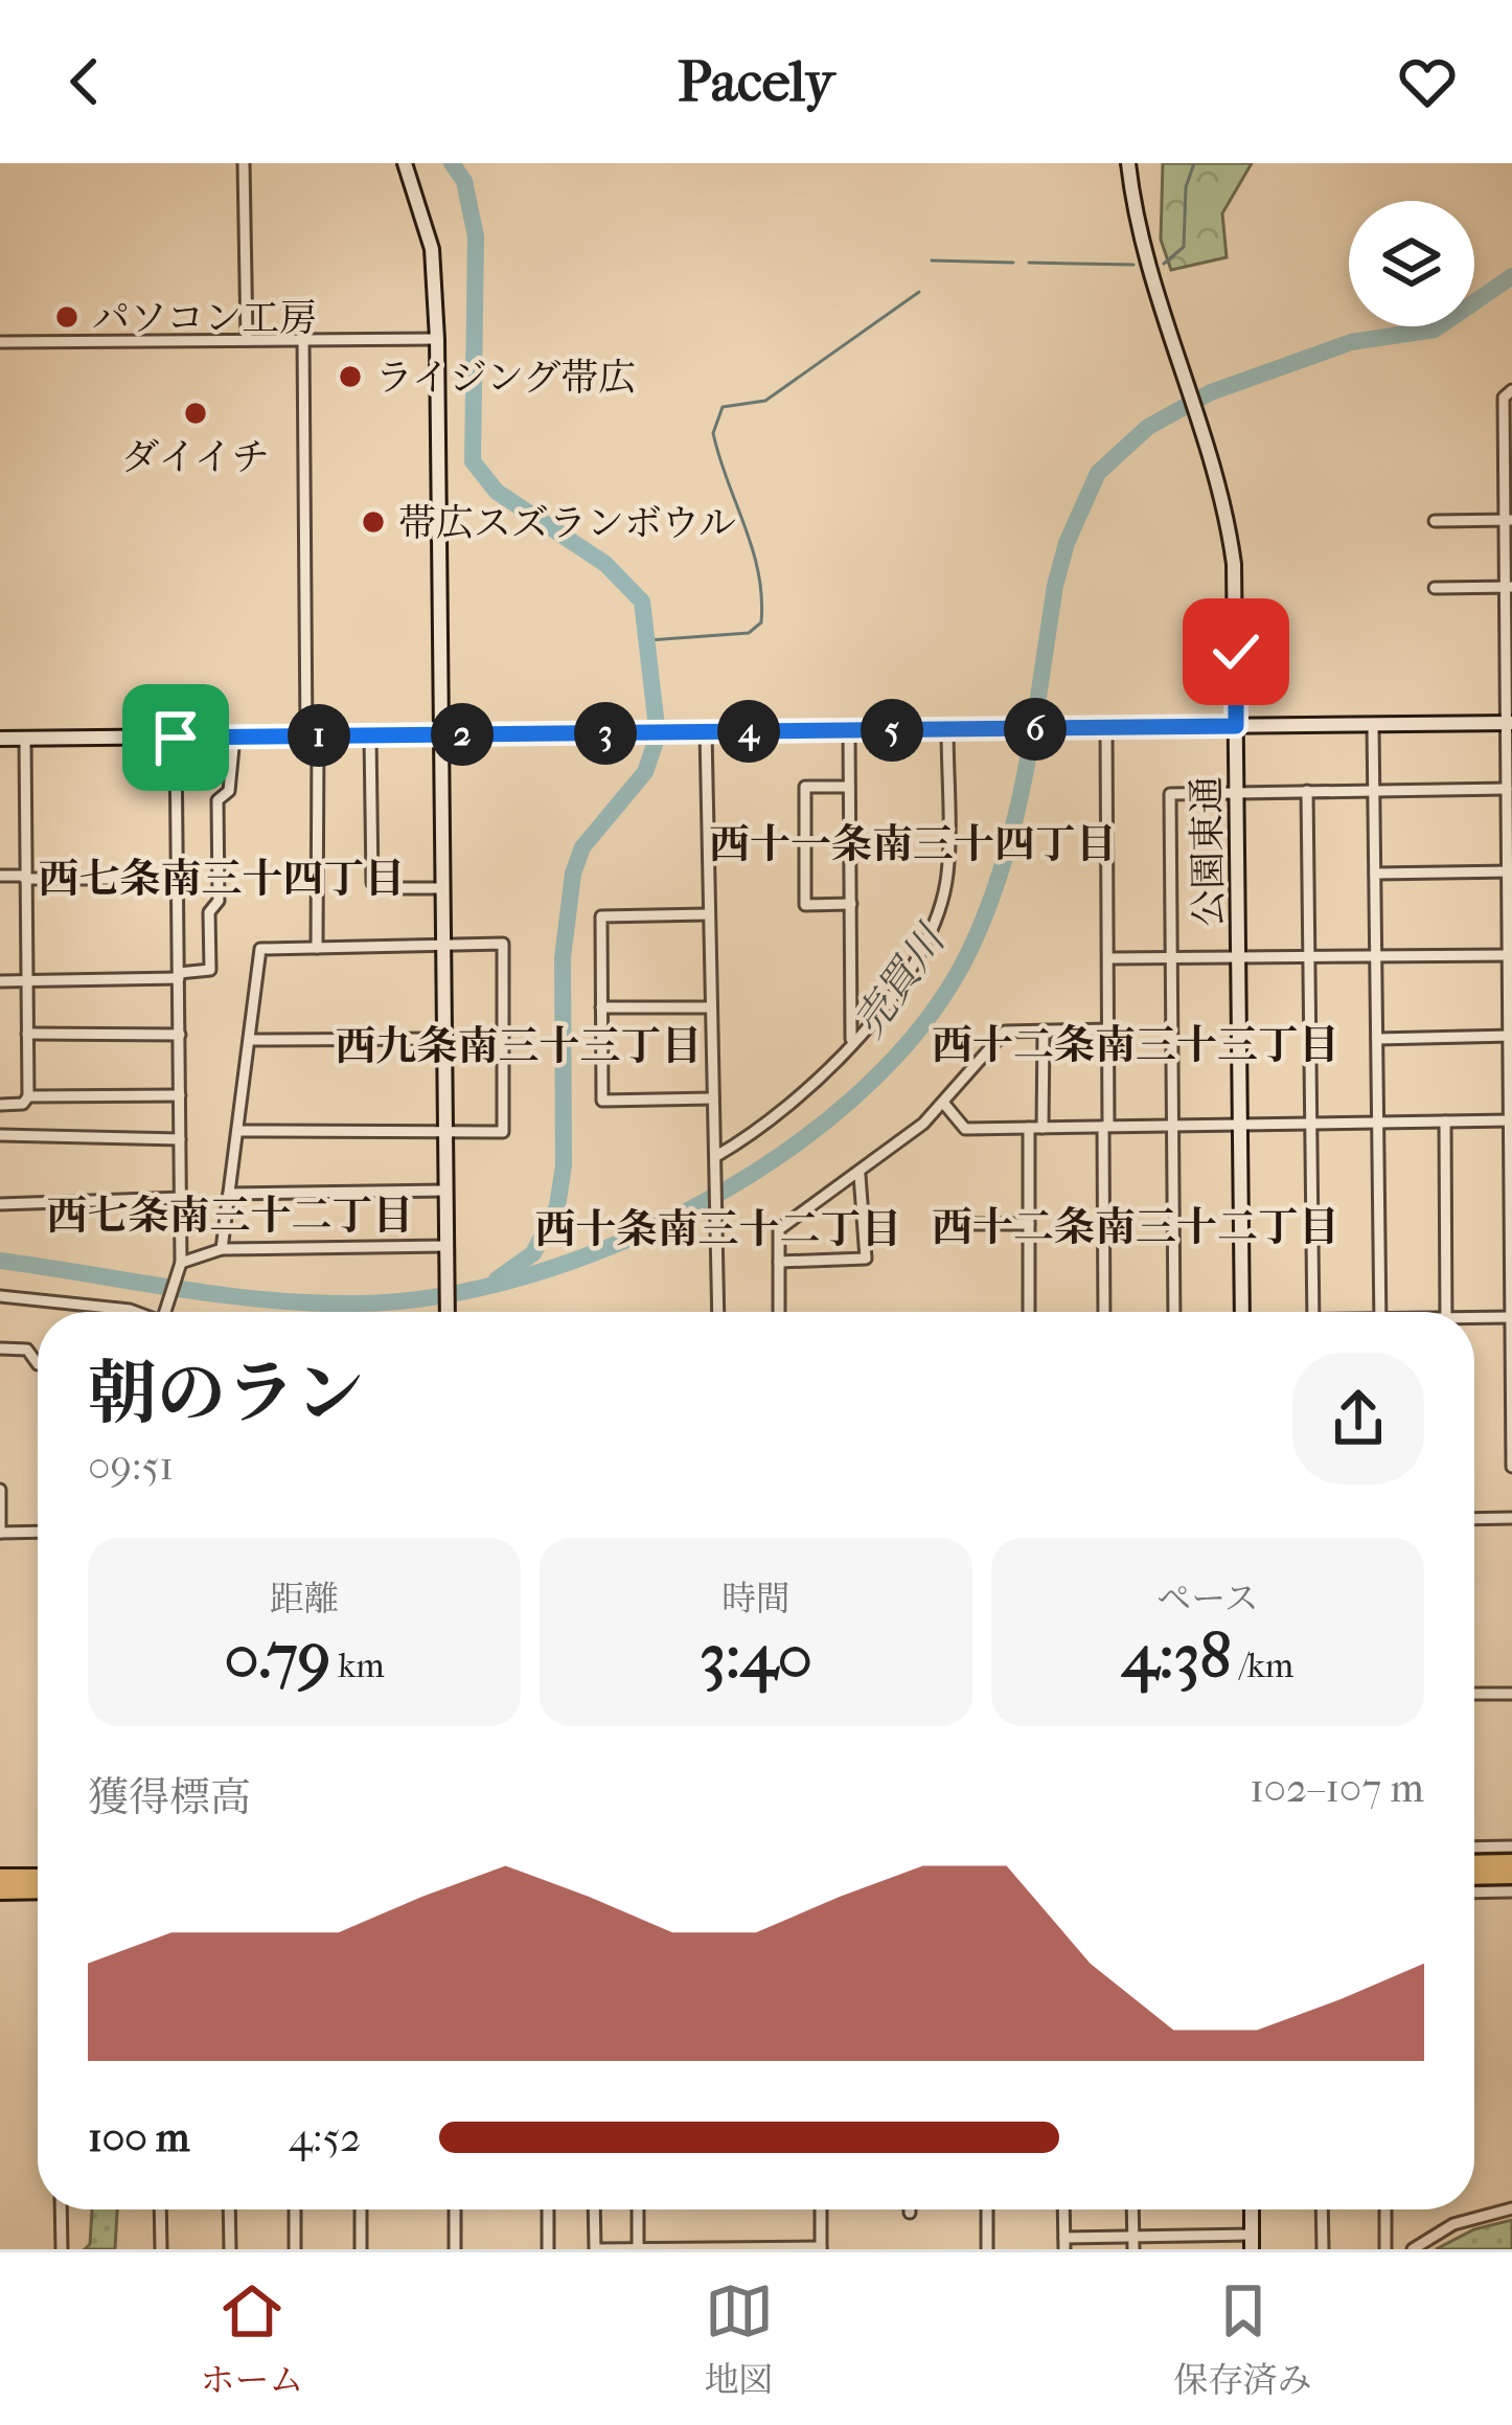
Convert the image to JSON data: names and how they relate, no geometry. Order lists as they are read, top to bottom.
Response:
{
  "streets": {
    "street": ["公園東通"]
  },
  "districts": [
    "西十一条南三十四丁目",
    "西七条南三十四丁目",
    "西十二条南三十三丁目",
    "西九条南三十三丁目",
    "西七条南三十二丁目",
    "西十二条南三十二丁目",
    "西十条南三十二丁目"
  ],
  "water": ["売買川"],
  "places": [
    "パソコン工房",
    "ライジング帯広",
    "ダイイチ",
    "帯広スズランボウル"
  ],
  "page": {
    "header": "Pacely",
    "pins": [
      "6",
      "5",
      "4",
      "3",
      "2",
      "1"
    ],
    "heading": ["朝のラン", "09:51"],
    "stats": [
      ["距離", "0.79 km"],
      ["時間", "3:40"],
      ["ペース", "4:38 /km"]
    ],
    "chart": ["獲得標高", "102–107 m"],
    "list": [
      {
        "name": "100 m",
        "note": "4:52"
      }
    ],
    "tabs": ["ホーム", "地図", "保存済み"]
  }
}
